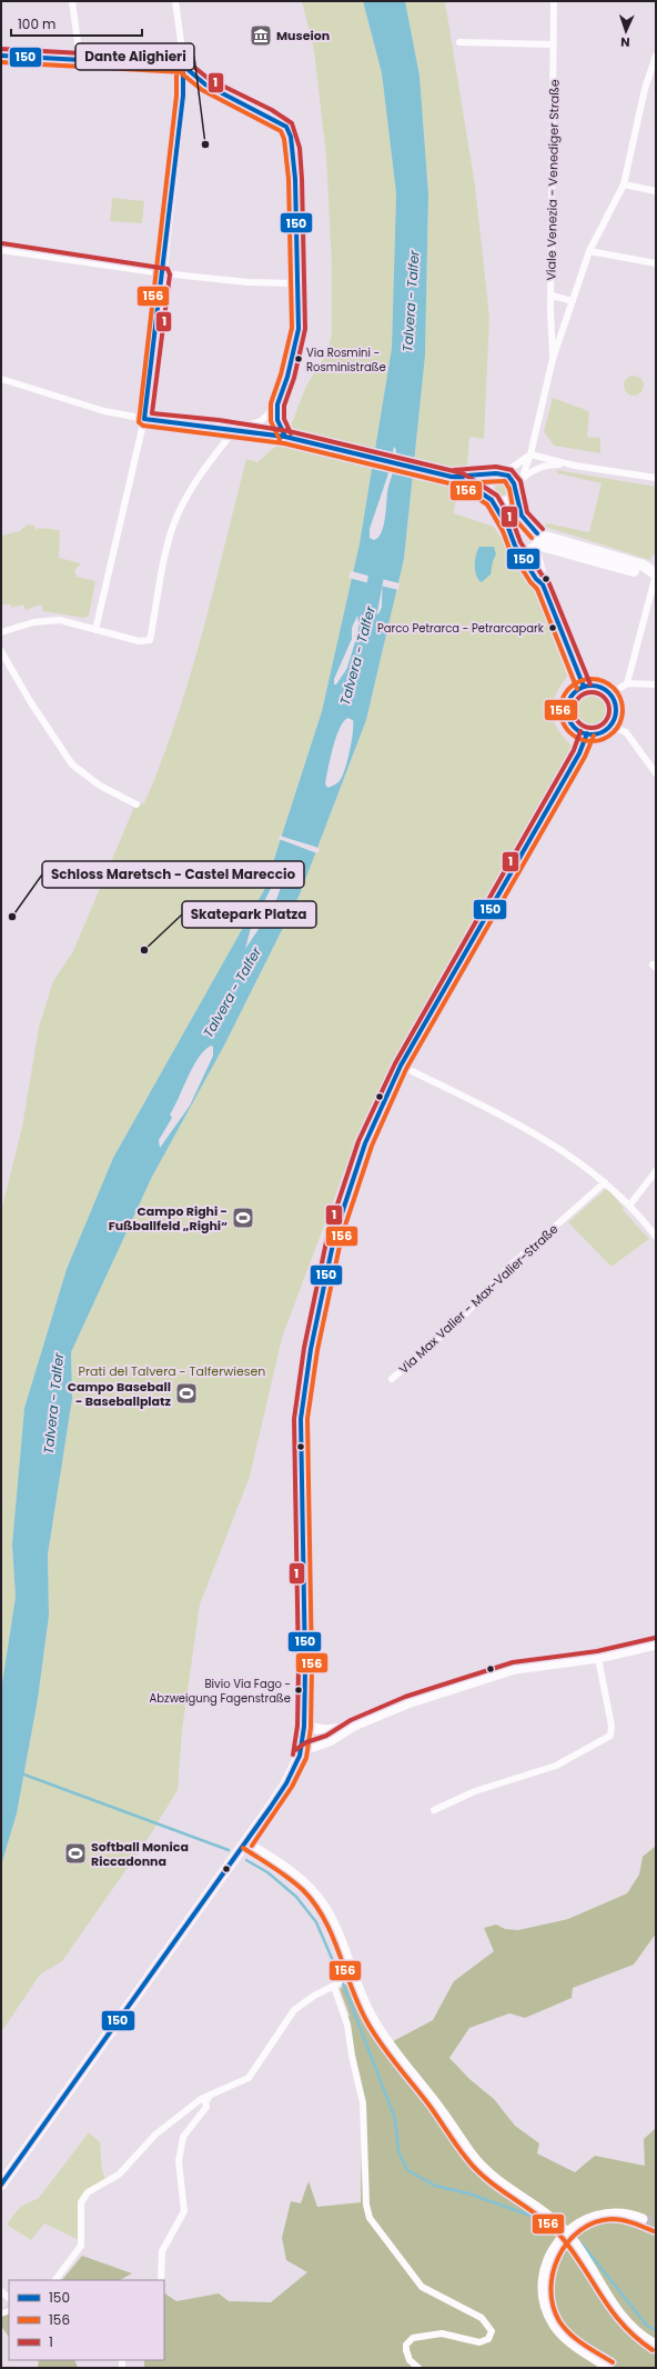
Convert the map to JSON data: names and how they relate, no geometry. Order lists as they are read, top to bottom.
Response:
{
  "streets": {
    "street": ["Viale Venezia - Venediger Straße", "Via Max Valier - Max-Valier-Straße"]
  },
  "water": ["Talvera - Talfer"],
  "parks": ["Prati del Talvera - Talferwiesen"],
  "places": {
    "museum": ["Museion"],
    "other": [
      "Dante Alighieri",
      "Via Rosmini - Rosministraße",
      "Parco Petrarca - Petrarcapark",
      "Schloss Maretsch - Castel Mareccio",
      "Skatepark Platza",
      "Bivio Via Fago - Abzweigung Fagenstraße"
    ],
    "sports": ["Campo Righi - Fußballfeld „Righi“", "Campo Baseball - Baseballplatz", "Softball Monica Riccadonna"]
  },
  "lines": ["transit line 1", "transit line 150", "transit line 156"],
  "legend": ["150", "156", "1"],
  "scale_bar": "100 m",
  "north": "bottom"
}
